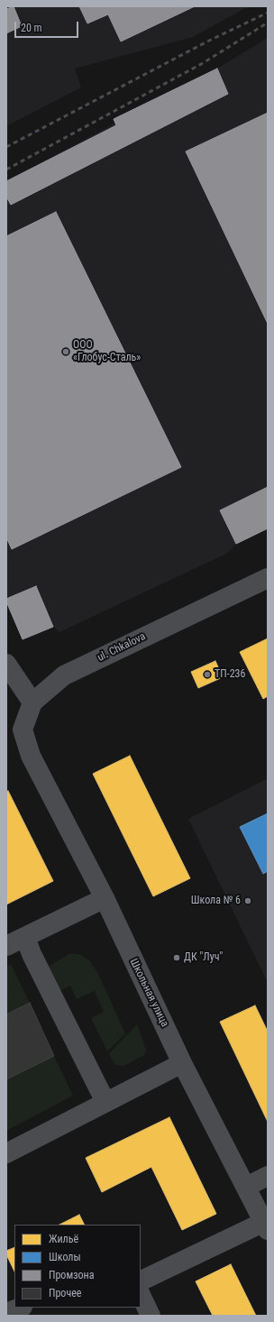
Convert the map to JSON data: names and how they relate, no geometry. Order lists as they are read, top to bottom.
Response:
{
  "streets": {
    "street": ["ul. Chkalova", "Школьная улица"]
  },
  "crossings": [
    ["ul. Chkalova", "Школьная улица"]
  ],
  "places": [
    "ООО «Глобус-Сталь»",
    "ТП-236",
    "Школа № 6",
    "ДК \"Луч\""
  ],
  "legend": [
    "Жильё",
    "Школы",
    "Промзона",
    "Прочее"
  ],
  "scale_bar": "20 m"
}
